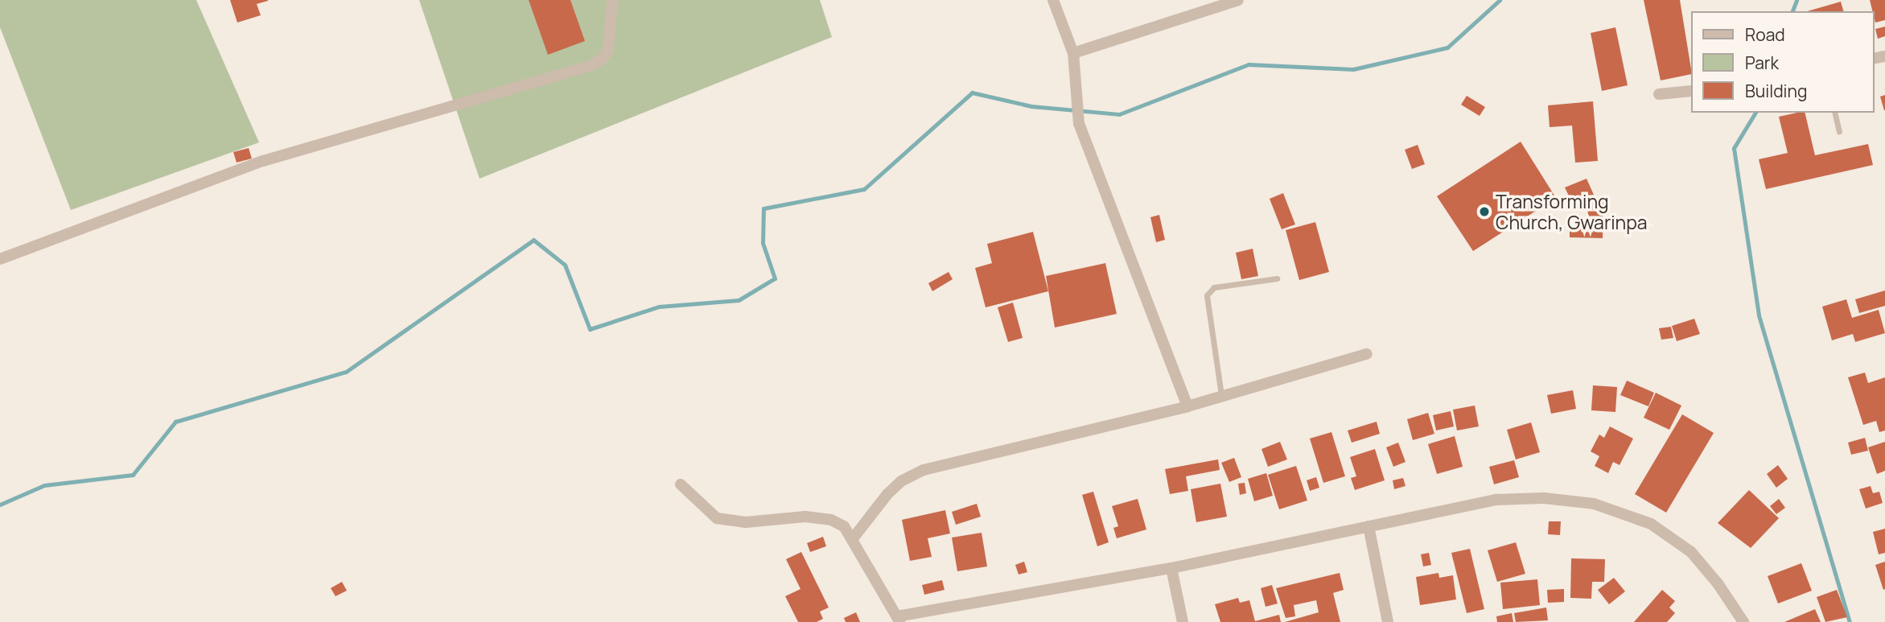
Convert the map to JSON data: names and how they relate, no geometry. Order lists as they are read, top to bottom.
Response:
{
  "places": ["Transforming Church, Gwarinpa"],
  "legend": ["Road", "Park", "Building"]
}
